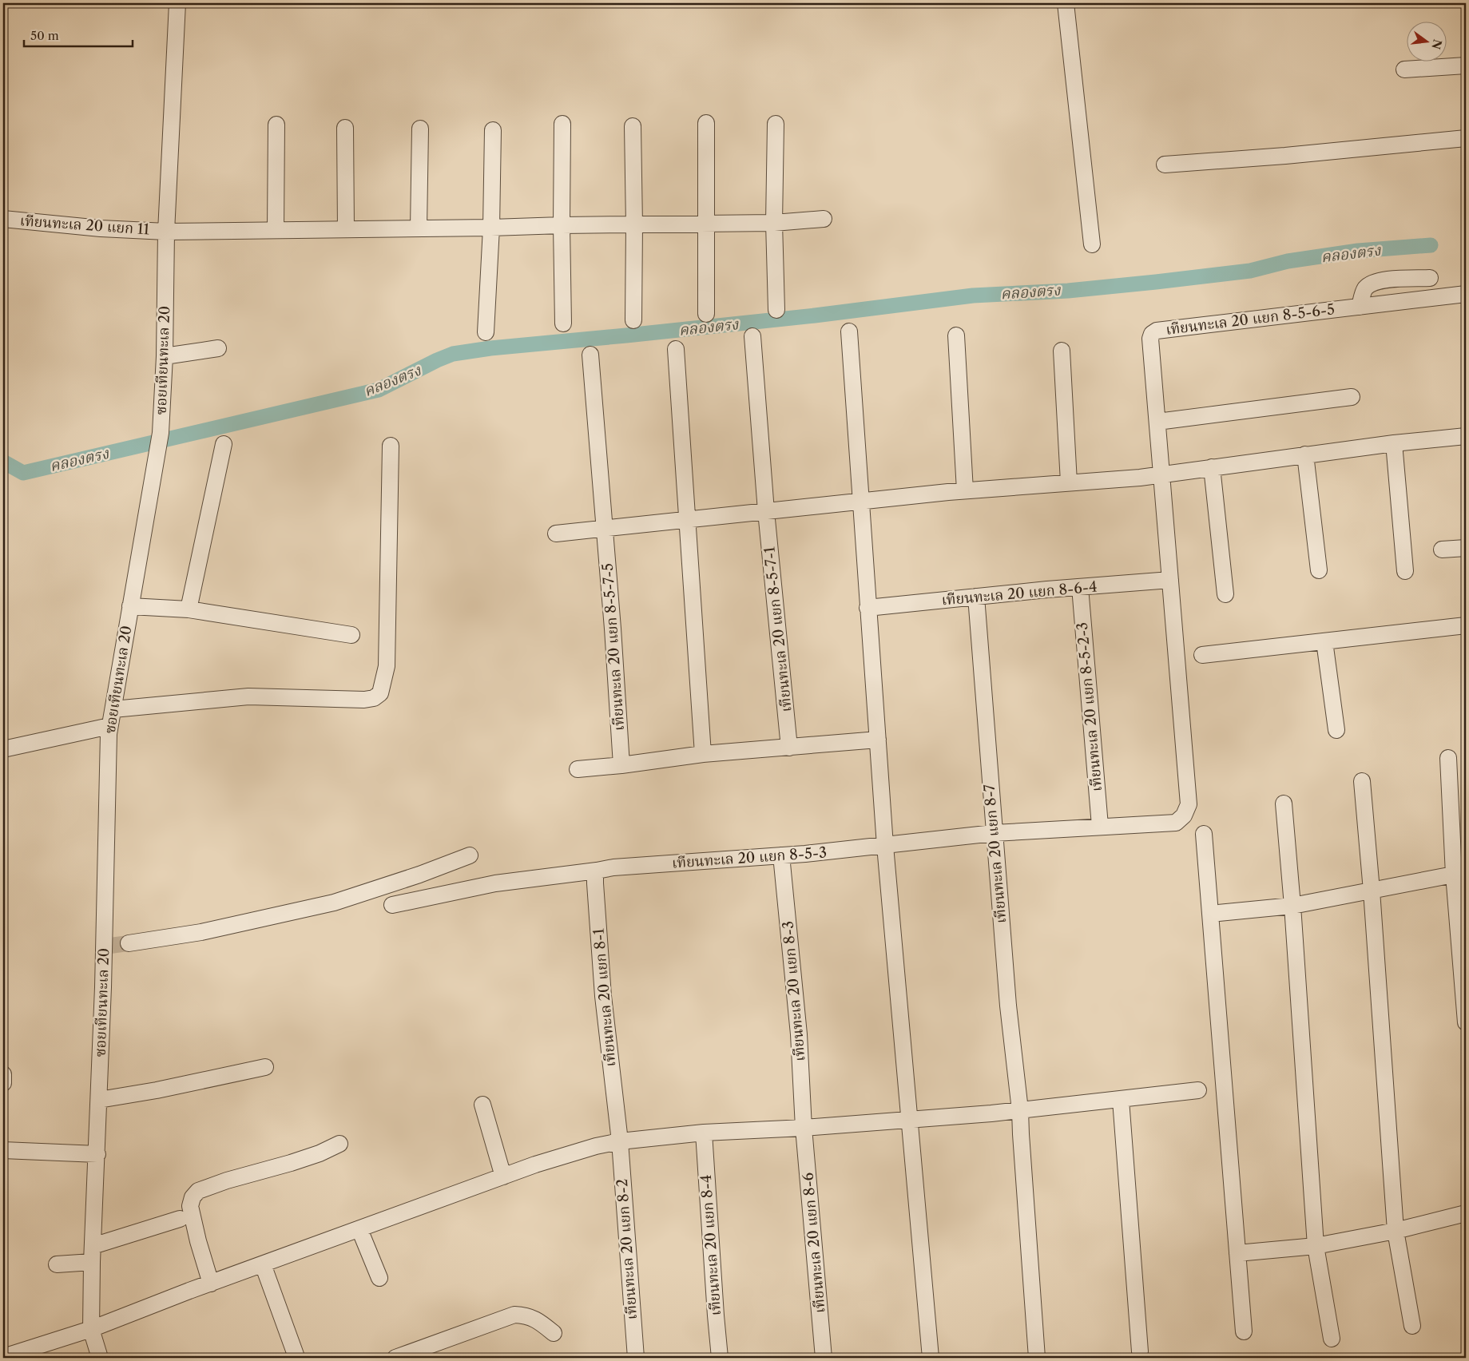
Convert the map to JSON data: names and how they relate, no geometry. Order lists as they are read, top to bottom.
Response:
{
  "streets": {
    "street": [
      "เทียนทะเล 20 แยก 11",
      "เทียนทะเล 20 แยก 8-5-6-5",
      "ซอยเทียนทะเล 20",
      "เทียนทะเล 20 แยก 8-6-4",
      "เทียนทะเล 20 แยก 8-5-7-1",
      "เทียนทะเล 20 แยก 8-5-7-5",
      "เทียนทะเล 20 แยก 8-5-2-3",
      "เทียนทะเล 20 แยก 8-7",
      "เทียนทะเล 20 แยก 8-5-3",
      "เทียนทะเล 20 แยก 8-3",
      "เทียนทะเล 20 แยก 8-1",
      "เทียนทะเล 20 แยก 8-6",
      "เทียนทะเล 20 แยก 8-4",
      "เทียนทะเล 20 แยก 8-2"
    ]
  },
  "crossings": [
    ["เทียนทะเล 20 แยก 11", "ซอยเทียนทะเล 20"],
    ["เทียนทะเล 20 แยก 8-5-6-5", "เทียนทะเล 20 แยก 8-6-4"],
    ["เทียนทะเล 20 แยก 8-5-6-5", "เทียนทะเล 20 แยก 8-5-2-3"],
    ["เทียนทะเล 20 แยก 8-5-6-5", "เทียนทะเล 20 แยก 8-5-3"],
    ["เทียนทะเล 20 แยก 8-6-4", "เทียนทะเล 20 แยก 8-5-2-3"],
    ["เทียนทะเล 20 แยก 8-6-4", "เทียนทะเล 20 แยก 8-7"],
    ["เทียนทะเล 20 แยก 8-5-2-3", "เทียนทะเล 20 แยก 8-5-3"],
    ["เทียนทะเล 20 แยก 8-7", "เทียนทะเล 20 แยก 8-5-3"],
    ["เทียนทะเล 20 แยก 8-5-3", "เทียนทะเล 20 แยก 8-3"],
    ["เทียนทะเล 20 แยก 8-5-3", "เทียนทะเล 20 แยก 8-1"],
    ["เทียนทะเล 20 แยก 8-3", "เทียนทะเล 20 แยก 8-6"],
    ["เทียนทะเล 20 แยก 8-1", "เทียนทะเล 20 แยก 8-2"]
  ],
  "water": ["คลองตรง"],
  "scale_bar": "50 m",
  "north": "right"
}
